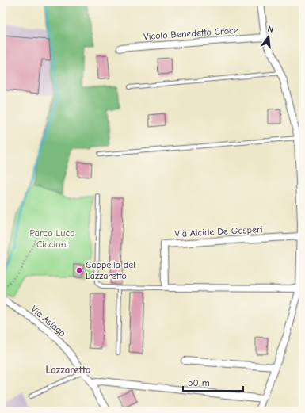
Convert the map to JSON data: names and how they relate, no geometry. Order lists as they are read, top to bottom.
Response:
{
  "streets": {
    "street": ["Vicolo Benedetto Croce", "Via Alcide De Gasperi", "Via Asiago"]
  },
  "districts": ["Lazzaretto"],
  "parks": ["Parco Luca Ciccioni"],
  "places": ["Cappella del Lazzaretto"],
  "scale_bar": "50 m",
  "north": "top"
}
